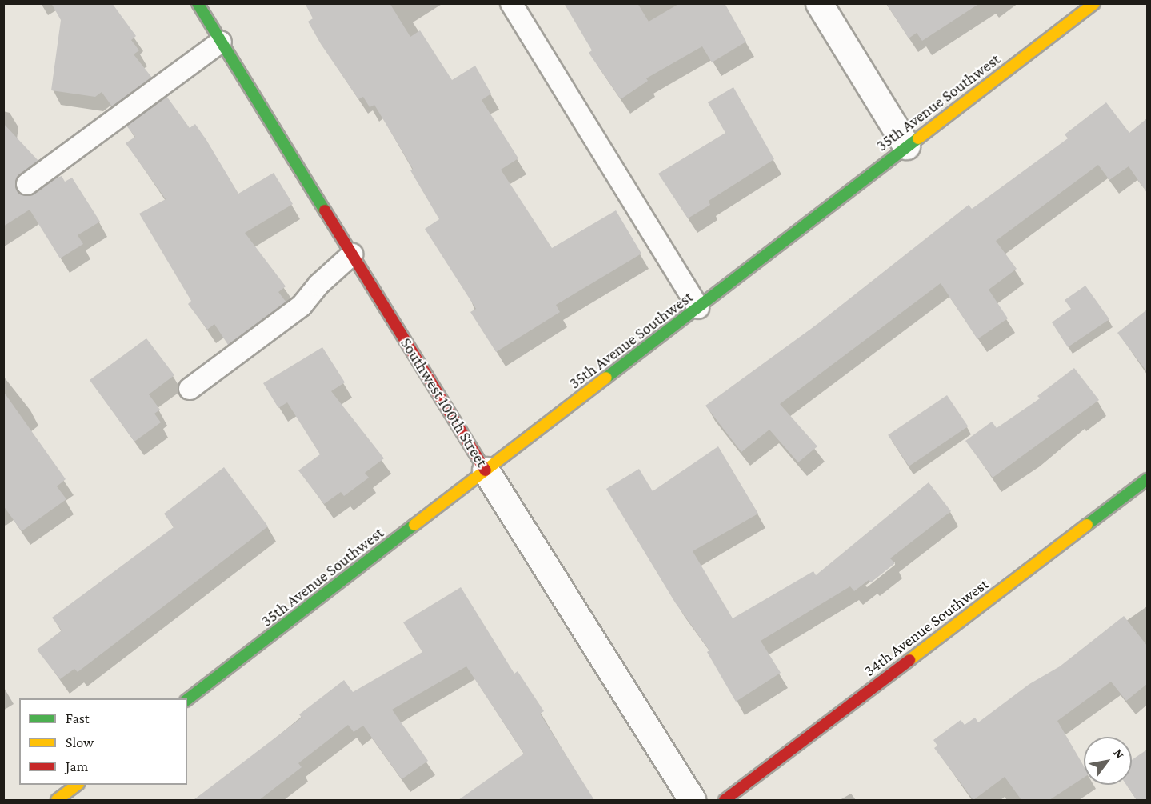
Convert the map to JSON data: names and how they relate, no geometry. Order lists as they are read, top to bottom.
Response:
{
  "streets": {
    "street": ["35th Avenue Southwest", "Southwest 100th Street", "34th Avenue Southwest"]
  },
  "crossings": [
    ["35th Avenue Southwest", "Southwest 100th Street"]
  ],
  "legend": ["Fast", "Slow", "Jam"],
  "north": "top right"
}
